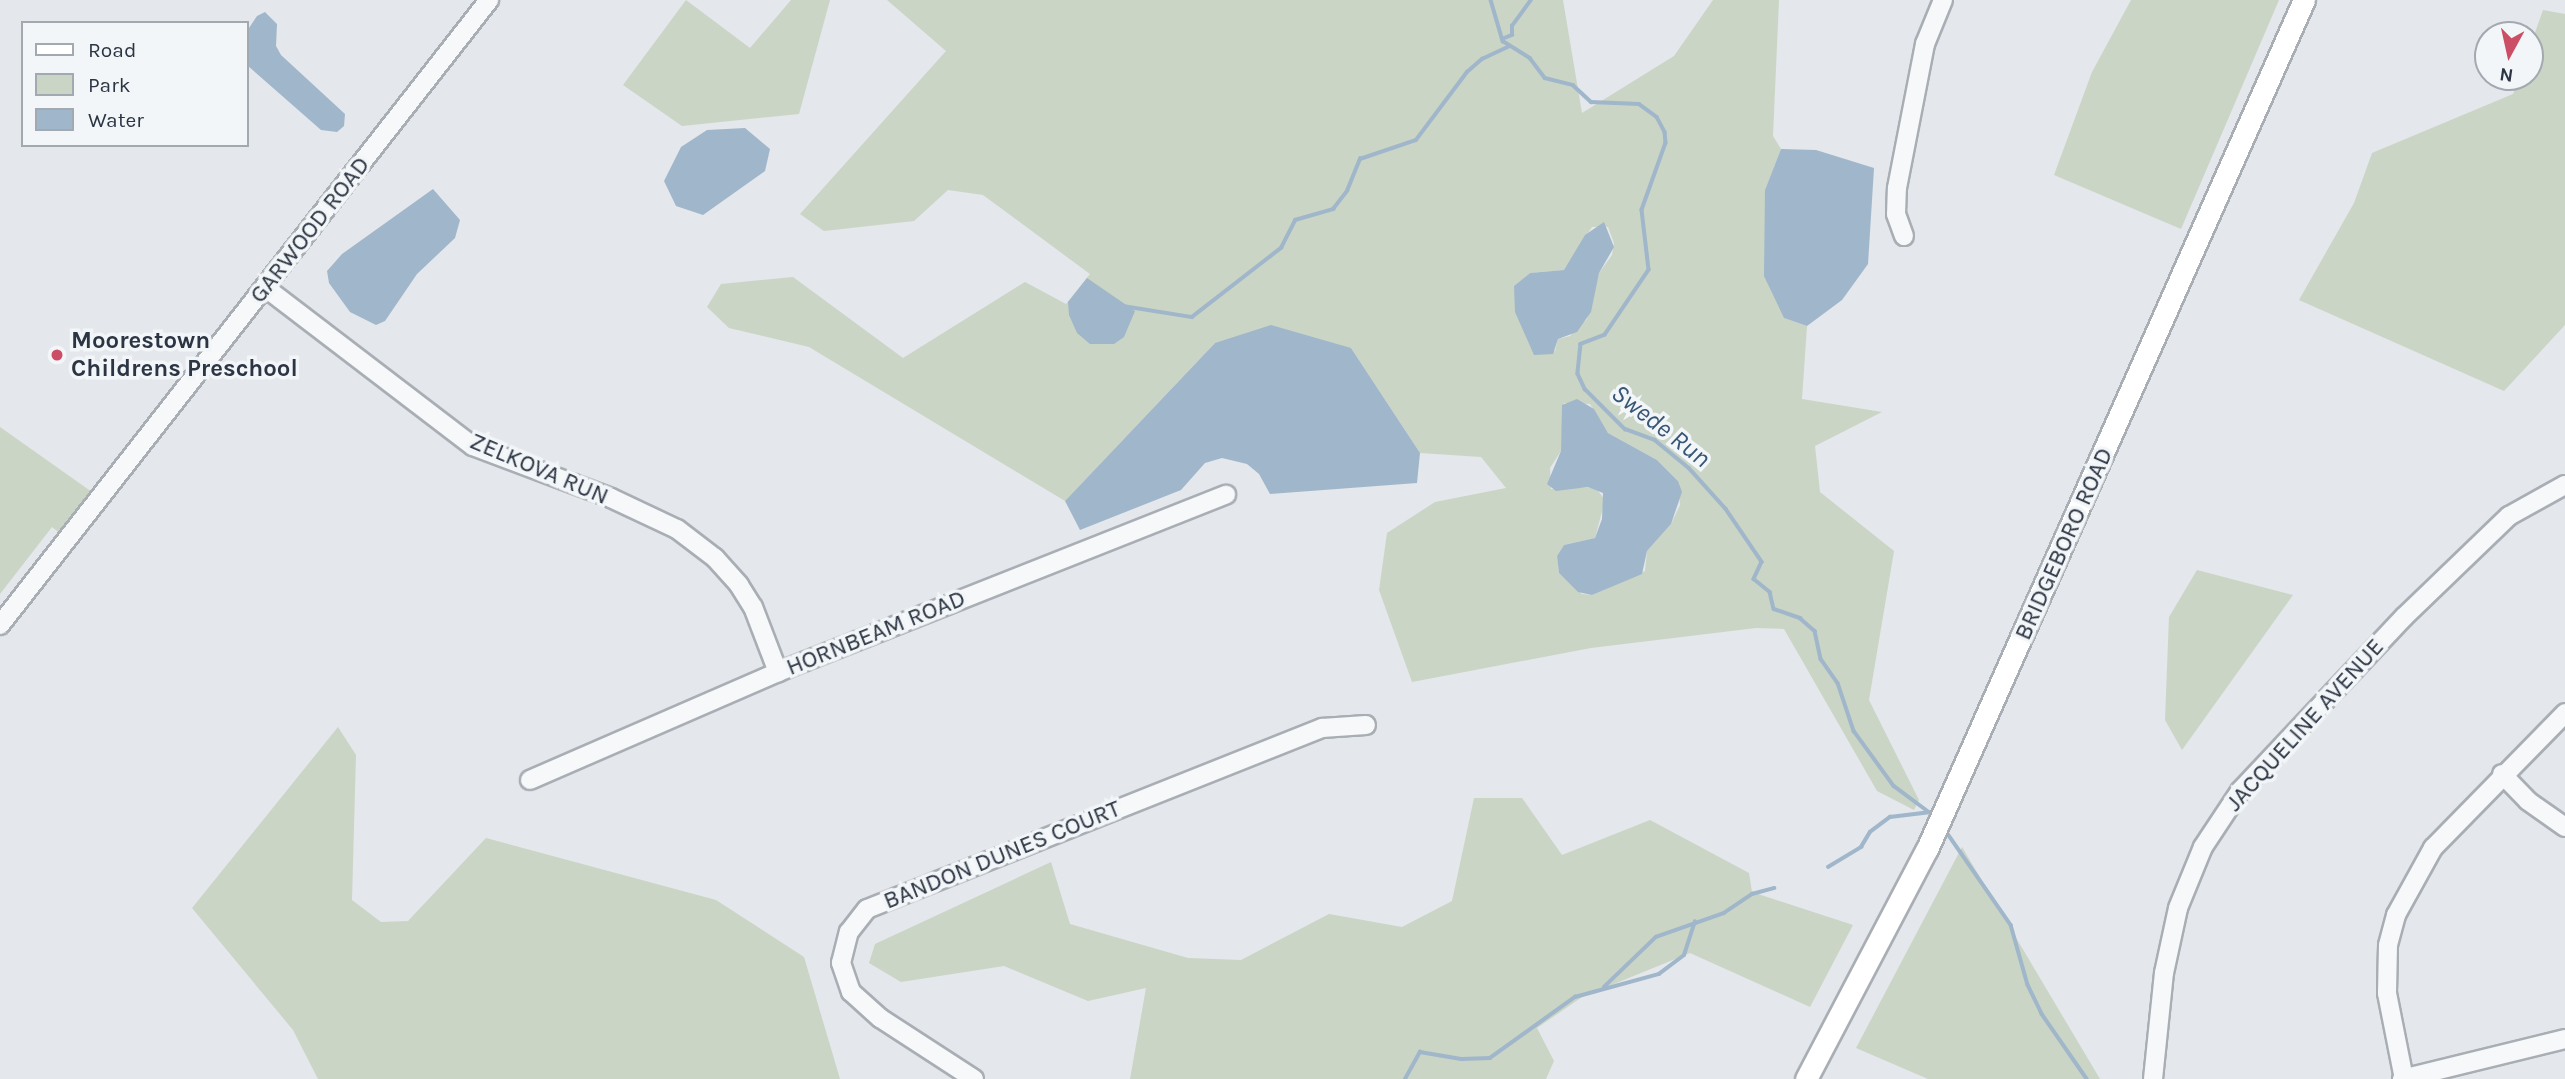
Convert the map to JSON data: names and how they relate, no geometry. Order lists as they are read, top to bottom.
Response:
{
  "streets": {
    "main road": ["BRIDGEBORO ROAD"],
    "street": [
      "GARWOOD ROAD",
      "ZELKOVA RUN",
      "HORNBEAM ROAD",
      "JACQUELINE AVENUE",
      "BANDON DUNES COURT"
    ]
  },
  "crossings": [
    ["GARWOOD ROAD", "ZELKOVA RUN"],
    ["ZELKOVA RUN", "HORNBEAM ROAD"]
  ],
  "water": ["Swede Run"],
  "places": ["Moorestown Childrens Preschool"],
  "legend": ["Road", "Park", "Water"],
  "north": "bottom"
}
